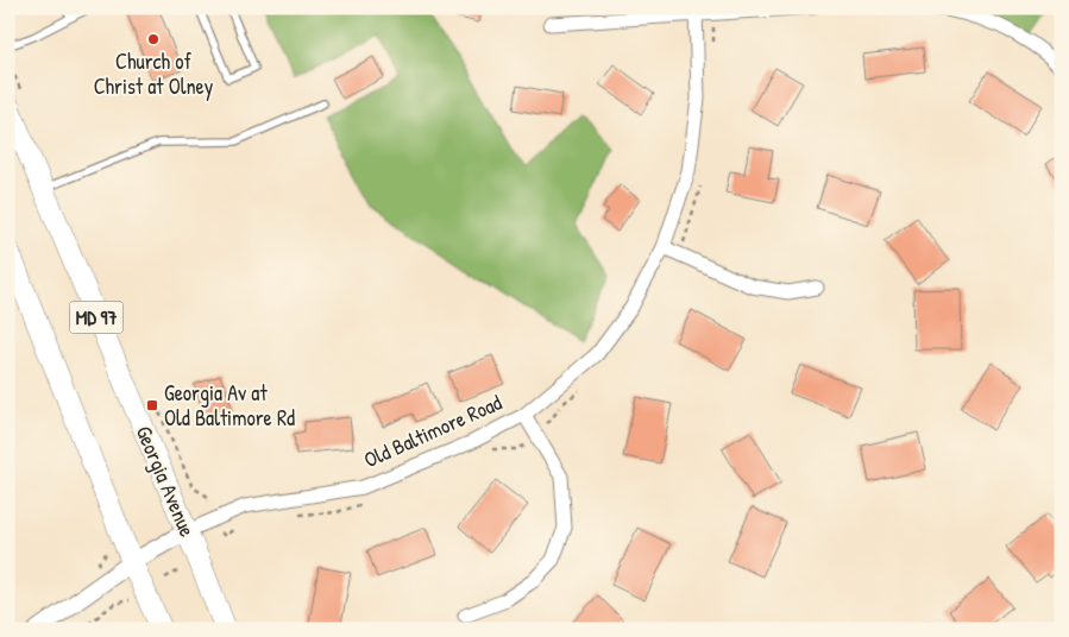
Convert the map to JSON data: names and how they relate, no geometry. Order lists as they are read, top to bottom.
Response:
{
  "streets": {
    "main road": ["MD 97", "Georgia Avenue"],
    "street": ["Old Baltimore Road"]
  },
  "crossings": [
    ["MD 97", "Old Baltimore Road"],
    ["Old Baltimore Road", "Georgia Avenue"]
  ],
  "places": {
    "other": ["Church of Christ at Olney"],
    "transit": ["Georgia Av at Old Baltimore Rd"]
  }
}
